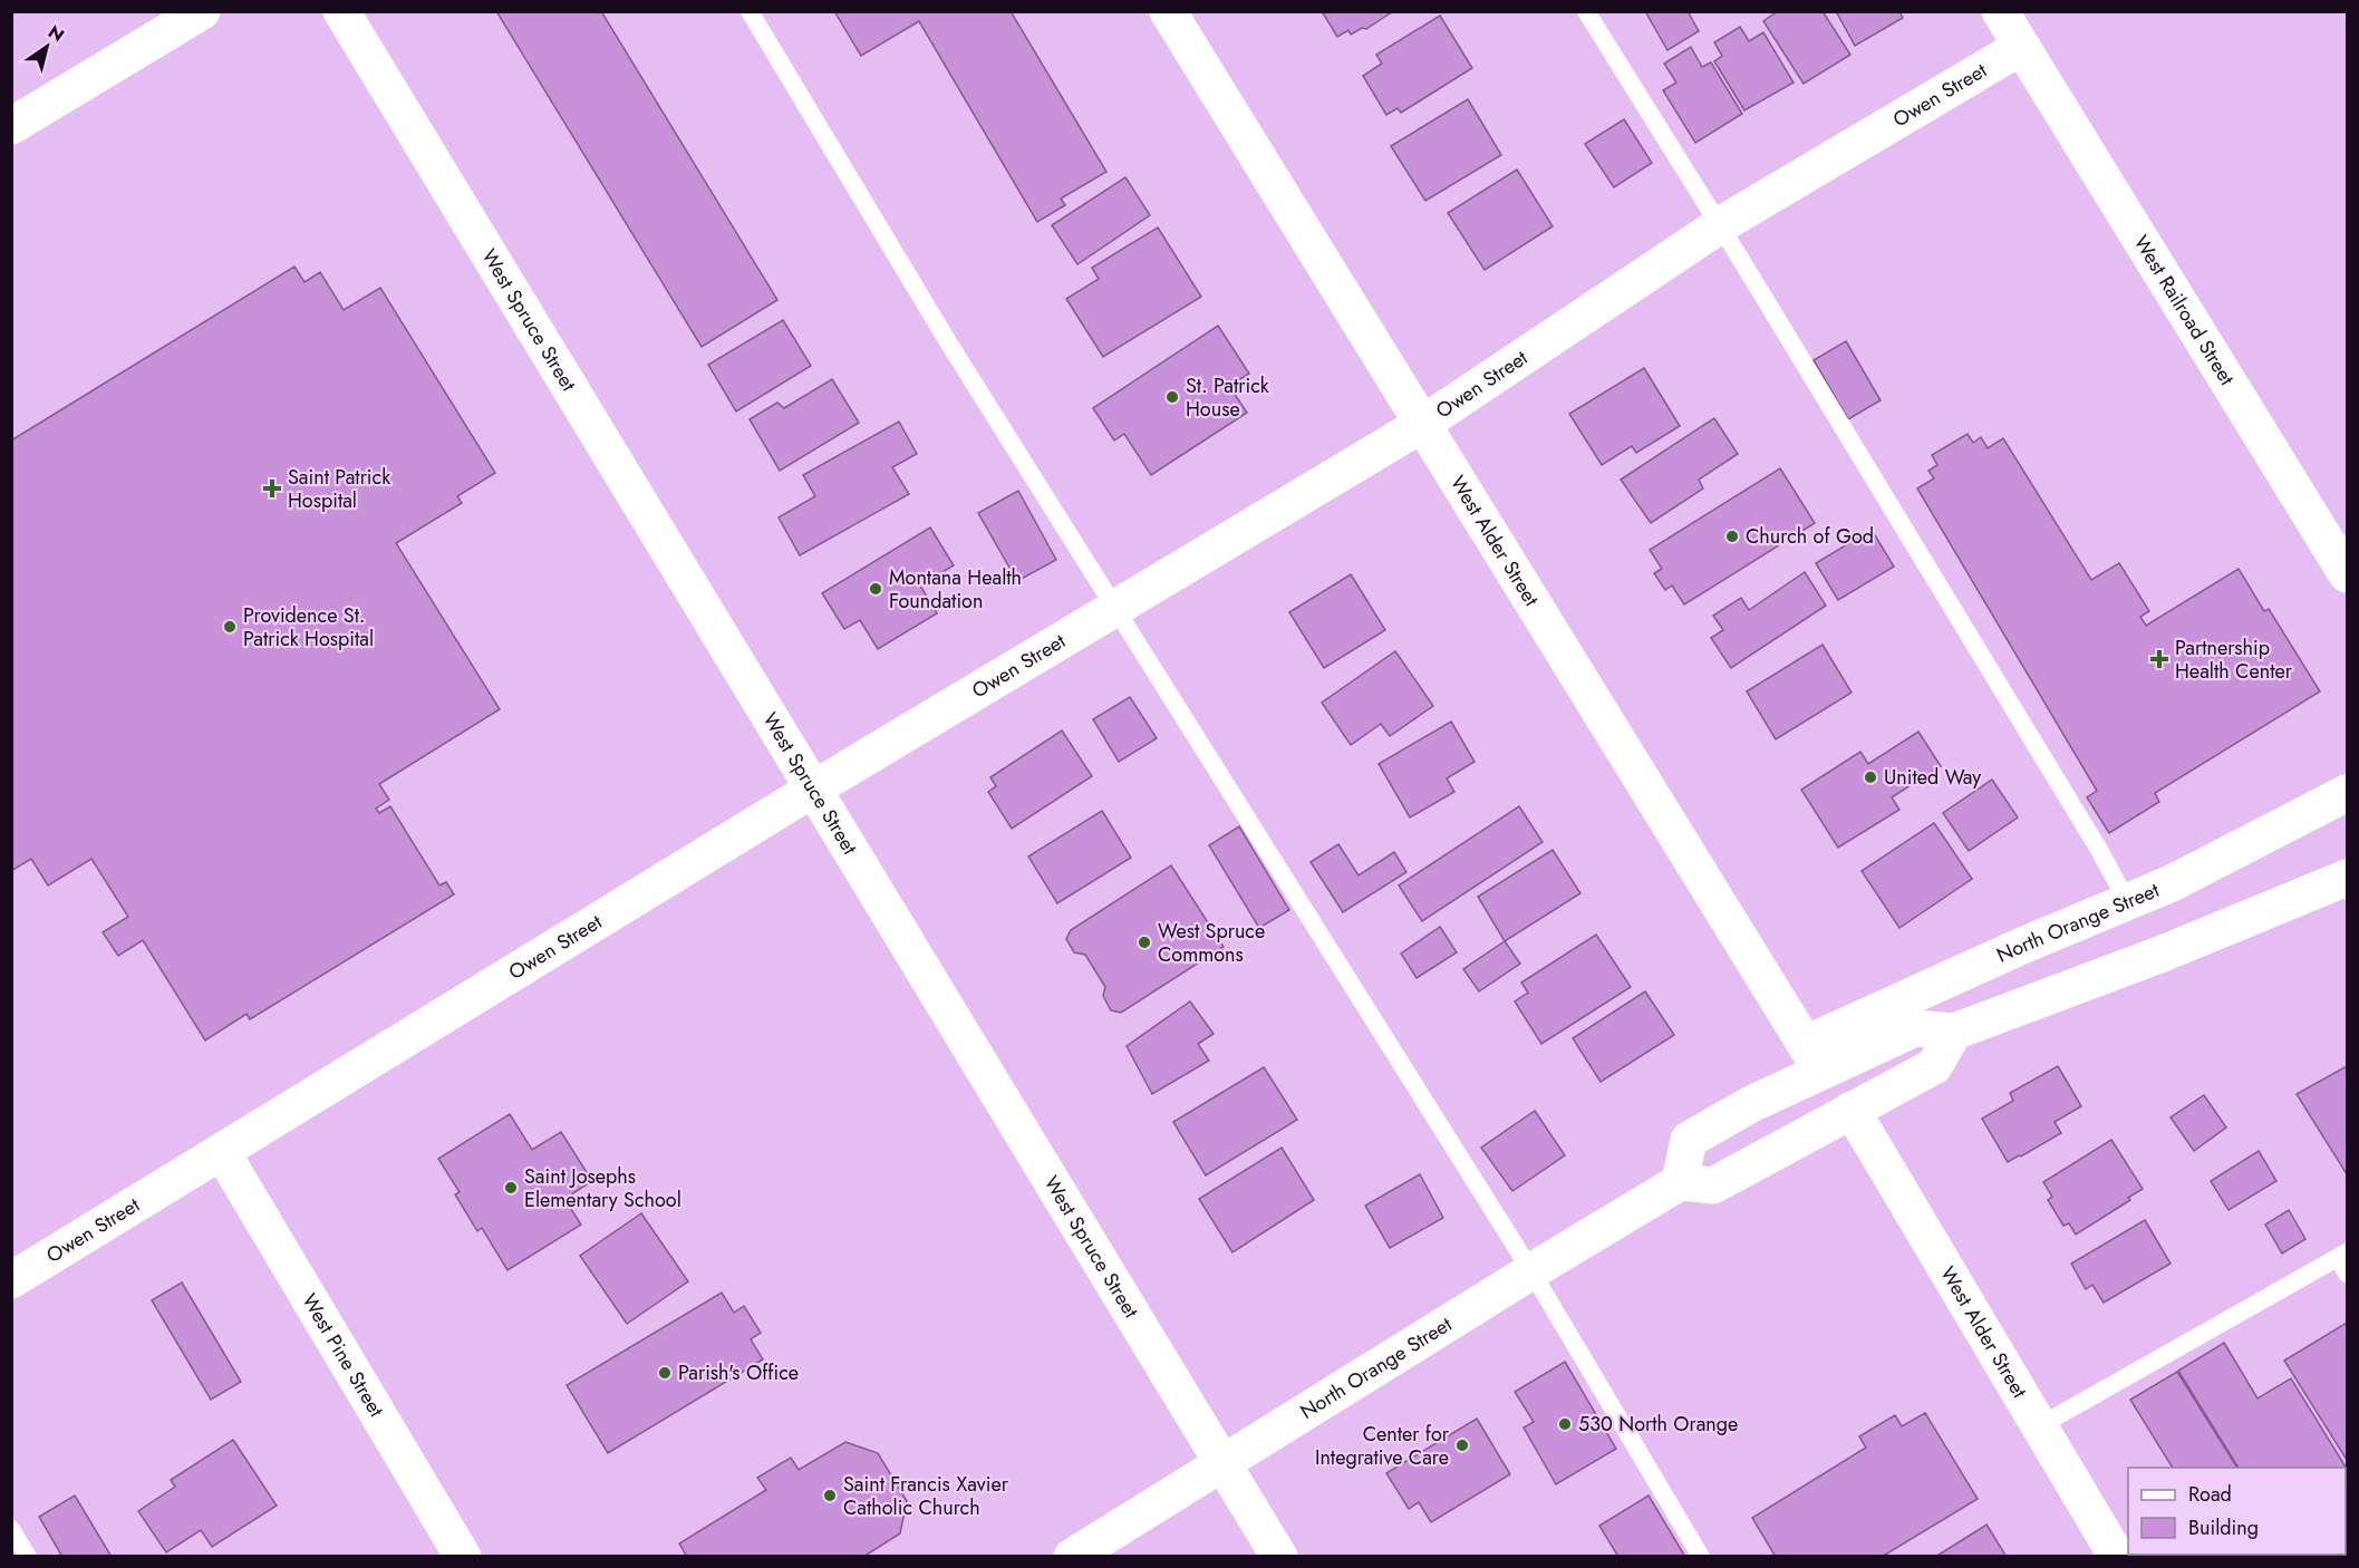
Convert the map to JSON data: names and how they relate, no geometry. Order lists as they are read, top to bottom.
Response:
{
  "streets": {
    "street": [
      "Owen Street",
      "West Railroad Street",
      "West Spruce Street",
      "West Alder Street",
      "North Orange Street",
      "West Pine Street"
    ]
  },
  "crossings": [
    ["Owen Street", "West Railroad Street"],
    ["Owen Street", "West Spruce Street"],
    ["Owen Street", "West Alder Street"],
    ["Owen Street", "West Pine Street"],
    ["West Spruce Street", "North Orange Street"],
    ["West Alder Street", "North Orange Street"]
  ],
  "places": {
    "other": [
      "St. Patrick House",
      "Church of God",
      "Montana Health Foundation",
      "Providence St. Patrick Hospital",
      "United Way",
      "West Spruce Commons",
      "Saint Josephs Elementary School",
      "Parish's Office",
      "530 North Orange",
      "Center for Integrative Care",
      "Saint Francis Xavier Catholic Church"
    ],
    "health": ["Saint Patrick Hospital", "Partnership Health Center"]
  },
  "legend": ["Road", "Building"],
  "north": "top right"
}
